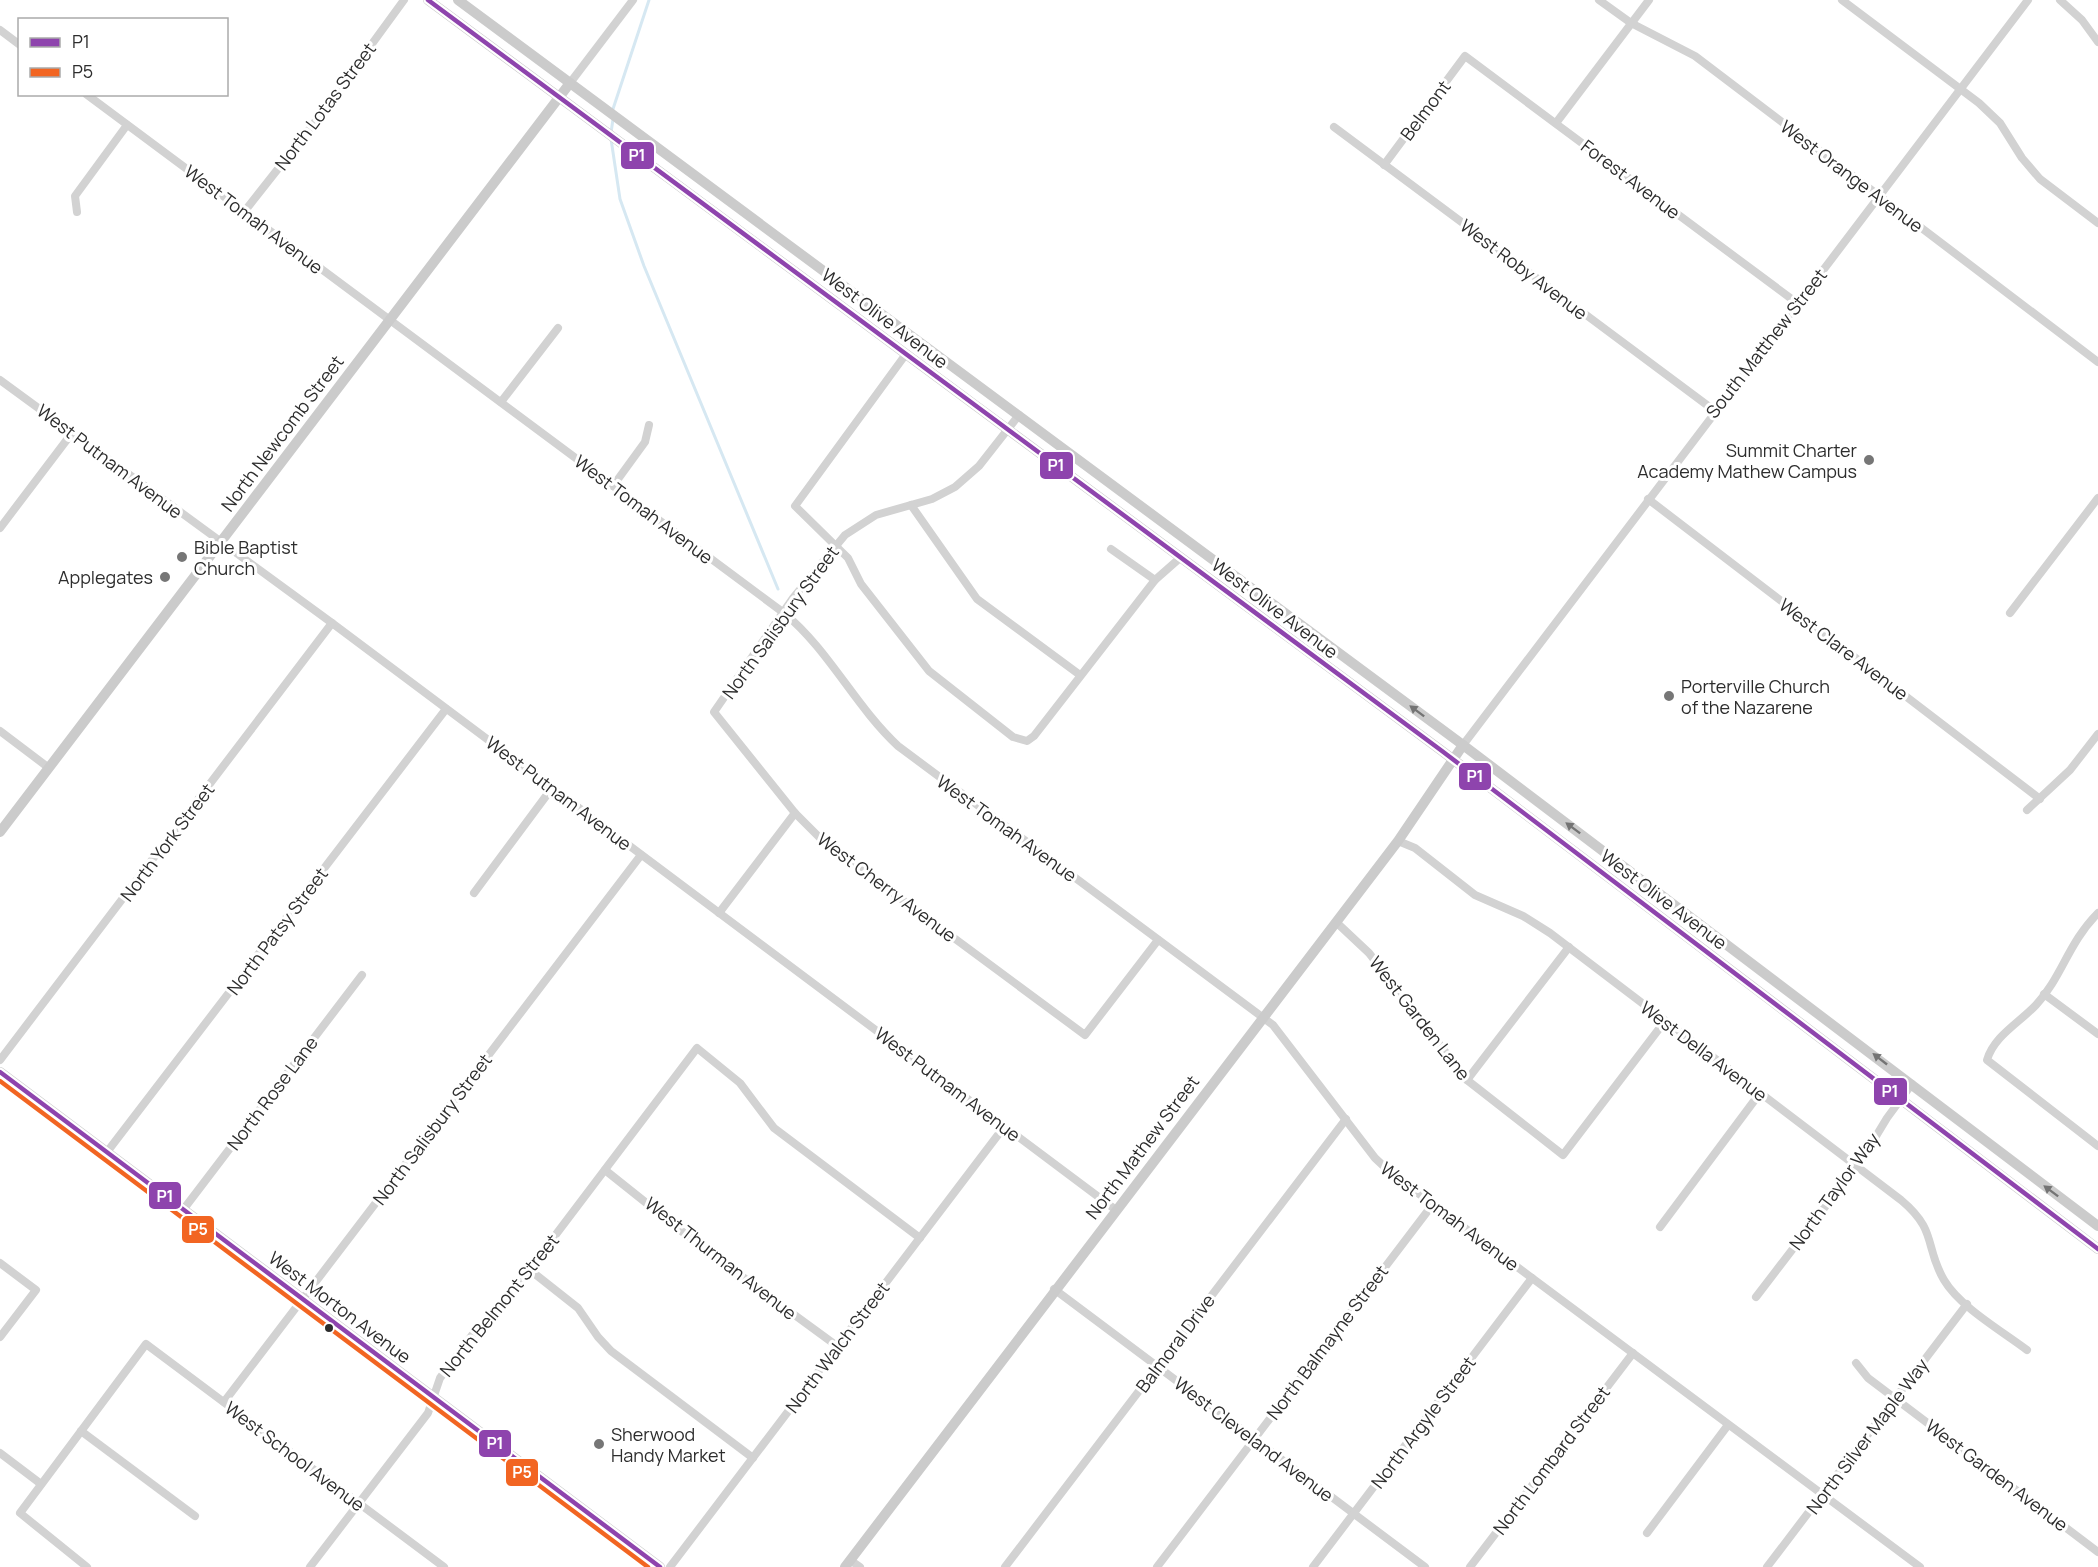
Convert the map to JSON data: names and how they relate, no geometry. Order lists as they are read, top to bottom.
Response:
{
  "streets": {
    "main road": [
      "West Olive Avenue",
      "North Newcomb Street",
      "North Mathew Street",
      "West Morton Avenue"
    ],
    "street": [
      "North Lotas Street",
      "Belmont",
      "West Orange Avenue",
      "Forest Avenue",
      "West Tomah Avenue",
      "West Roby Avenue",
      "South Matthew Street",
      "West Putnam Avenue",
      "North Salisbury Street",
      "West Clare Avenue",
      "North York Street",
      "West Cherry Avenue",
      "North Patsy Street",
      "West Garden Lane",
      "West Della Avenue",
      "North Rose Lane",
      "North Taylor Way",
      "West Thurman Avenue",
      "North Belmont Street",
      "North Balmayne Street",
      "Balmoral Drive",
      "North Walch Street",
      "North Argyle Street",
      "North Silver Maple Way",
      "West Cleveland Avenue",
      "West School Avenue",
      "North Lombard Street",
      "West Garden Avenue"
    ]
  },
  "crossings": [
    ["North Lotas Street", "West Tomah Avenue"],
    ["Belmont", "Forest Avenue"],
    ["Belmont", "West Roby Avenue"],
    ["West Orange Avenue", "South Matthew Street"],
    ["Forest Avenue", "South Matthew Street"],
    ["West Tomah Avenue", "North Newcomb Street"],
    ["West Tomah Avenue", "North Salisbury Street"],
    ["West Tomah Avenue", "West Cherry Avenue"],
    ["West Tomah Avenue", "North Mathew Street"],
    ["West Tomah Avenue", "North Balmayne Street"],
    ["West Tomah Avenue", "Balmoral Drive"],
    ["West Tomah Avenue", "North Argyle Street"],
    ["West Tomah Avenue", "North Silver Maple Way"],
    ["West Tomah Avenue", "North Lombard Street"],
    ["West Roby Avenue", "South Matthew Street"],
    ["West Olive Avenue", "South Matthew Street"],
    ["West Olive Avenue", "North Newcomb Street"],
    ["West Olive Avenue", "North Salisbury Street"],
    ["West Olive Avenue", "North Mathew Street"],
    ["West Olive Avenue", "North Taylor Way"],
    ["South Matthew Street", "West Clare Avenue"],
    ["South Matthew Street", "North Mathew Street"],
    ["North Newcomb Street", "West Putnam Avenue"],
    ["West Putnam Avenue", "North Salisbury Street"],
    ["West Putnam Avenue", "North York Street"],
    ["West Putnam Avenue", "North Patsy Street"],
    ["West Putnam Avenue", "North Mathew Street"],
    ["West Putnam Avenue", "North Walch Street"],
    ["North Salisbury Street", "West Cherry Avenue"],
    ["North Salisbury Street", "West Morton Avenue"],
    ["North Salisbury Street", "West School Avenue"],
    ["North Patsy Street", "West Morton Avenue"],
    ["West Garden Lane", "West Della Avenue"],
    ["West Garden Lane", "North Mathew Street"],
    ["West Della Avenue", "North Mathew Street"],
    ["West Della Avenue", "North Taylor Way"],
    ["West Della Avenue", "North Silver Maple Way"],
    ["North Rose Lane", "West Morton Avenue"],
    ["North Mathew Street", "West Cleveland Avenue"],
    ["West Thurman Avenue", "North Belmont Street"],
    ["West Thurman Avenue", "North Walch Street"],
    ["North Belmont Street", "West Morton Avenue"],
    ["North Belmont Street", "North Walch Street"],
    ["North Belmont Street", "West School Avenue"],
    ["North Balmayne Street", "West Cleveland Avenue"],
    ["Balmoral Drive", "West Cleveland Avenue"],
    ["North Argyle Street", "West Cleveland Avenue"],
    ["North Silver Maple Way", "West Garden Avenue"]
  ],
  "places": [
    "Summit Charter Academy Mathew Campus",
    "Bible Baptist Church",
    "Applegates",
    "Porterville Church of the Nazarene",
    "Sherwood Handy Market"
  ],
  "lines": ["transit line P1", "transit line P5"],
  "legend": ["P1", "P5"]
}
